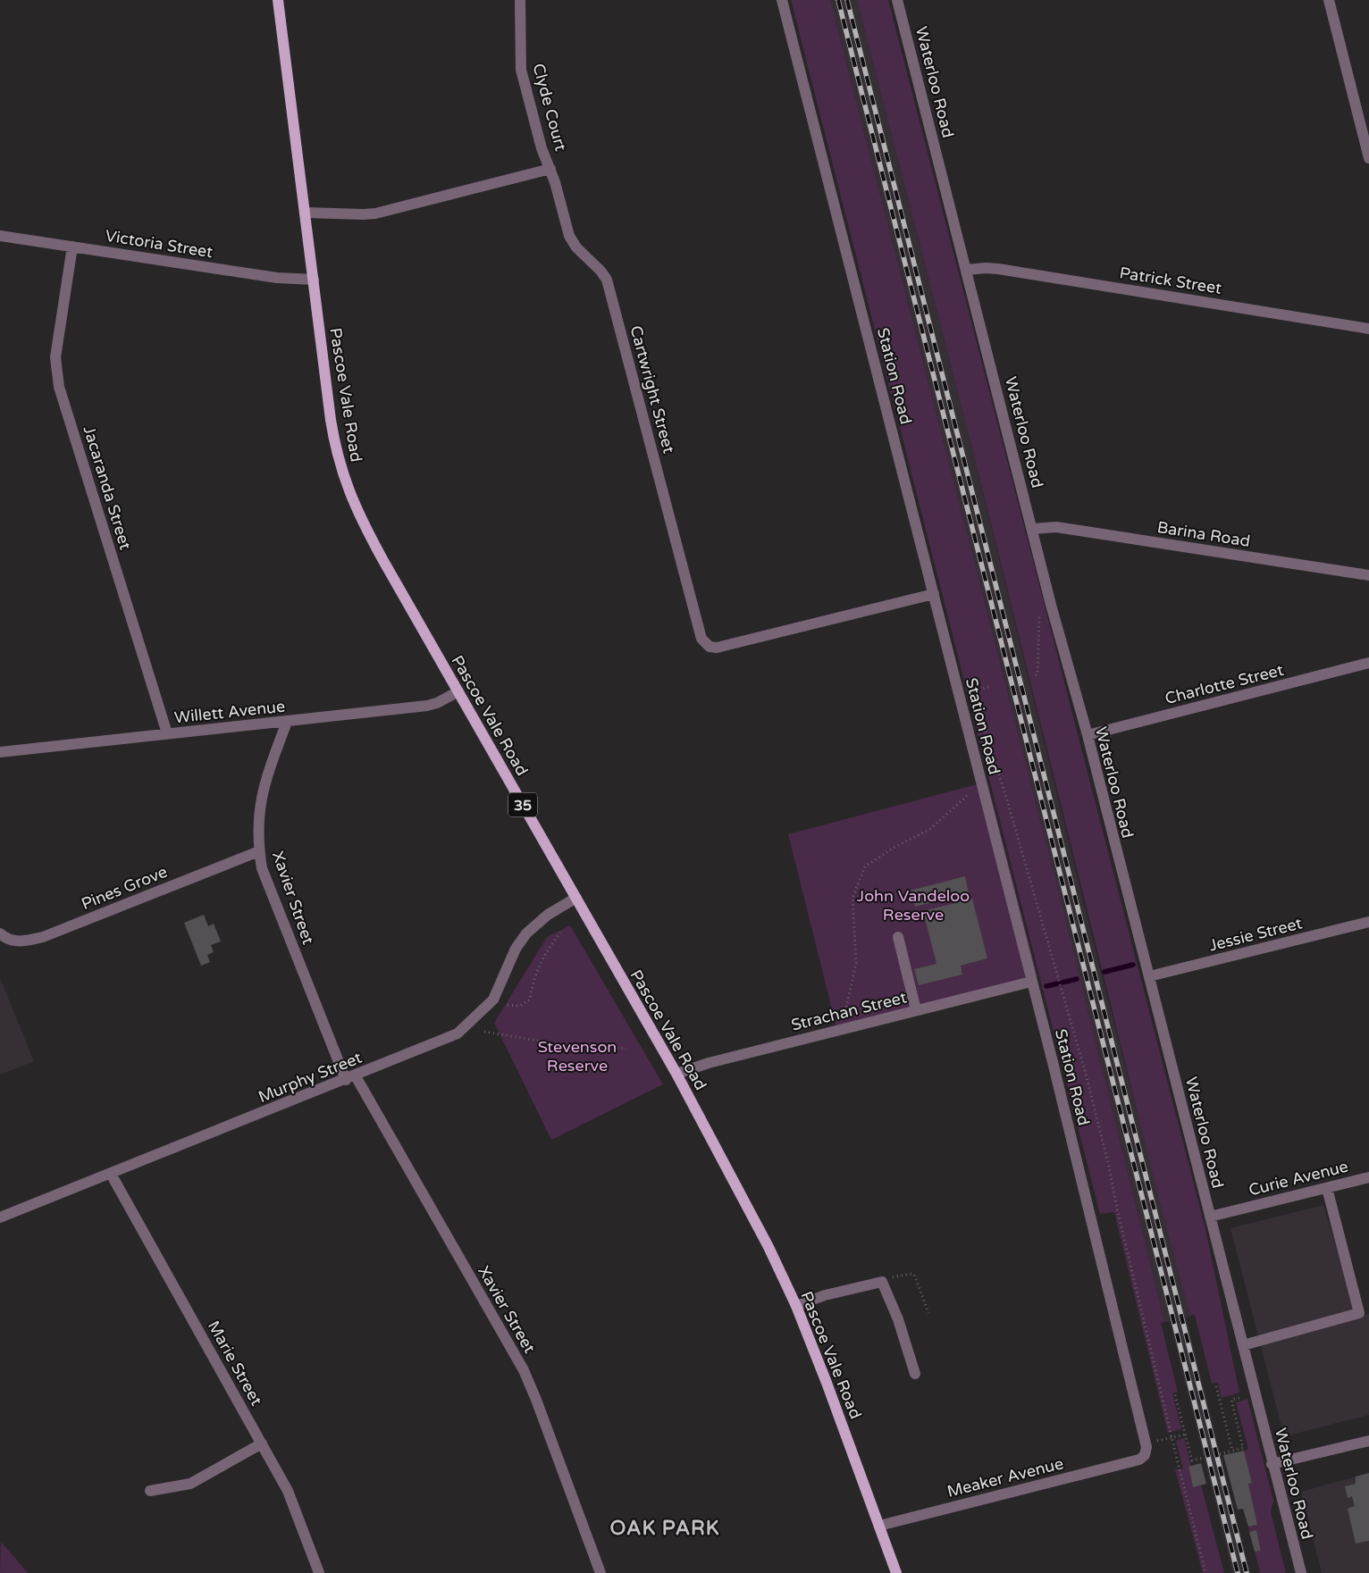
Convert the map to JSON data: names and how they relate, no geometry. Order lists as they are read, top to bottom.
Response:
{
  "streets": {
    "main road": ["Pascoe Vale Road", "35"],
    "street": [
      "Waterloo Road",
      "Clyde Court",
      "Victoria Street",
      "Patrick Street",
      "Station Road",
      "Cartwright Street",
      "Jacaranda Street",
      "Barina Road",
      "Charlotte Street",
      "Willett Avenue",
      "Pines Grove",
      "Xavier Street",
      "Jessie Street",
      "Strachan Street",
      "Murphy Street",
      "Curie Avenue",
      "Marie Street",
      "Meaker Avenue"
    ]
  },
  "crossings": [
    ["Waterloo Road", "Patrick Street"],
    ["Waterloo Road", "Barina Road"],
    ["Waterloo Road", "Charlotte Street"],
    ["Waterloo Road", "Jessie Street"],
    ["Waterloo Road", "Curie Avenue"],
    ["Clyde Court", "Cartwright Street"],
    ["Victoria Street", "Pascoe Vale Road"],
    ["Victoria Street", "Jacaranda Street"],
    ["Station Road", "Cartwright Street"],
    ["Station Road", "Strachan Street"],
    ["Station Road", "Meaker Avenue"],
    ["Pascoe Vale Road", "Willett Avenue"],
    ["Pascoe Vale Road", "Strachan Street"],
    ["Pascoe Vale Road", "Murphy Street"],
    ["Pascoe Vale Road", "Meaker Avenue"],
    ["Jacaranda Street", "Willett Avenue"],
    ["Willett Avenue", "Xavier Street"],
    ["Pines Grove", "Xavier Street"],
    ["Xavier Street", "Murphy Street"],
    ["Murphy Street", "Marie Street"]
  ],
  "districts": ["OAK PARK"],
  "parks": ["John Vandeloo Reserve", "Stevenson Reserve"]
}
